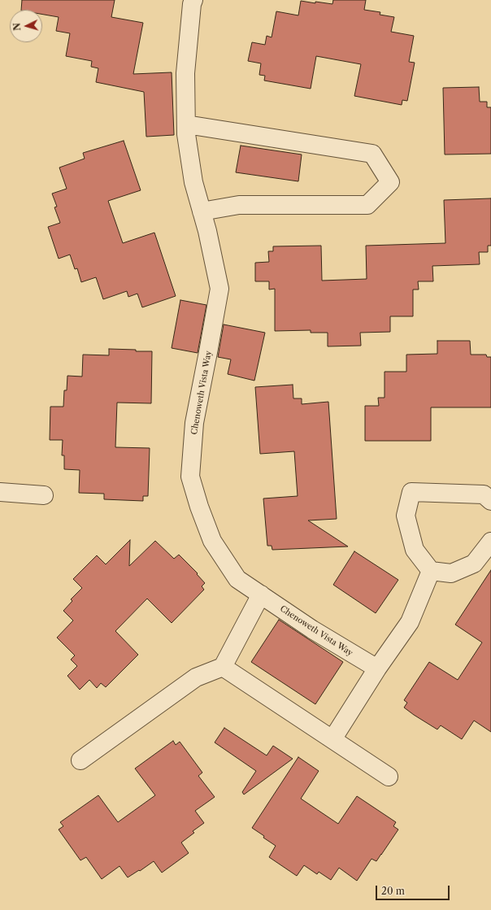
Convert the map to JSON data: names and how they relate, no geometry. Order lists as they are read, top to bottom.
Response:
{
  "streets": {
    "street": ["Chenoweth Vista Way"]
  },
  "scale_bar": "20 m",
  "north": "left"
}
